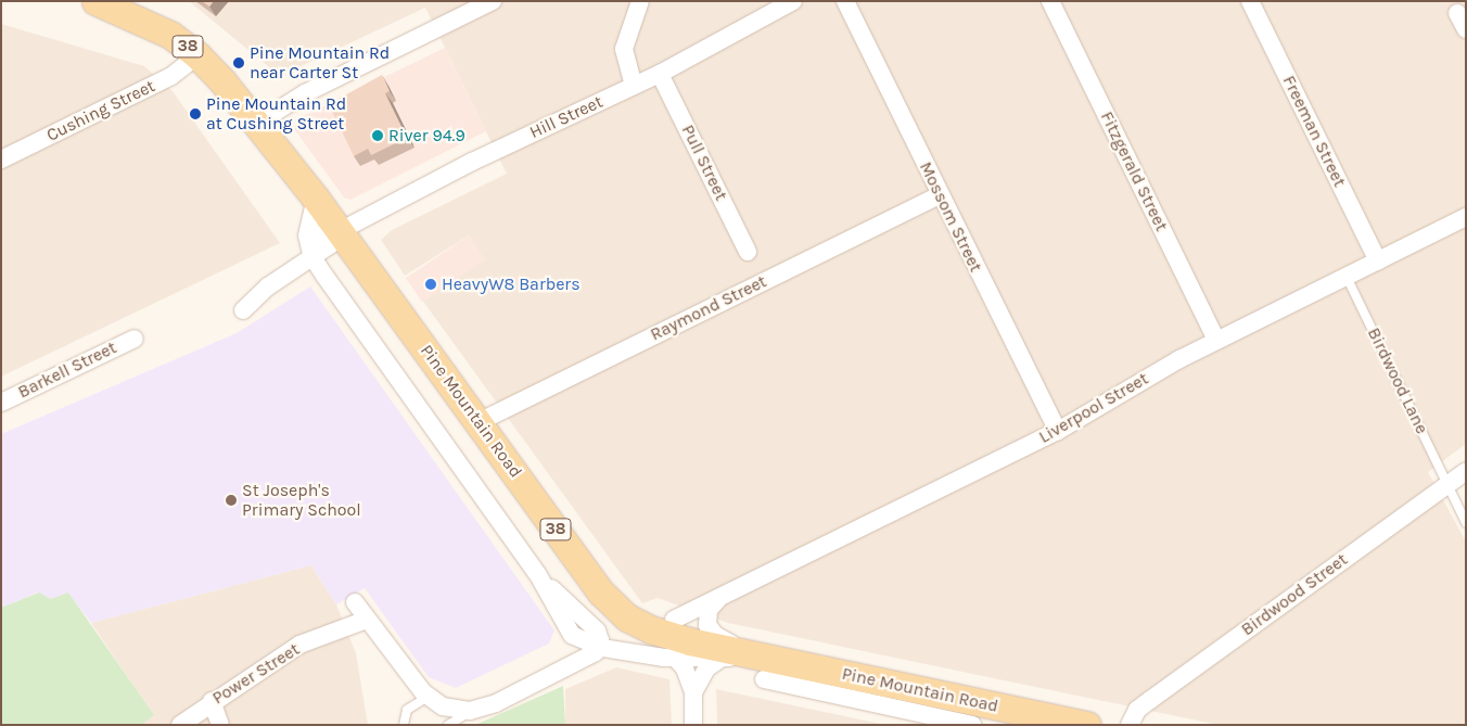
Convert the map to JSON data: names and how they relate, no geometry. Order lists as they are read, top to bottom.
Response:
{
  "streets": {
    "main road": ["38", "Pine Mountain Road"],
    "street": [
      "Cushing Street",
      "Hill Street",
      "Freeman Street",
      "Pull Street",
      "Fitzgerald Street",
      "Mossom Street",
      "Raymond Street",
      "Barkell Street",
      "Liverpool Street",
      "Birdwood Street",
      "Power Street"
    ],
    "lane": ["Birdwood Lane"]
  },
  "crossings": [
    ["Cushing Street", "Pine Mountain Road"],
    ["Hill Street", "Pull Street"],
    ["Hill Street", "Pine Mountain Road"],
    ["Freeman Street", "Liverpool Street"],
    ["Fitzgerald Street", "Liverpool Street"],
    ["Mossom Street", "Raymond Street"],
    ["Mossom Street", "Liverpool Street"],
    ["Raymond Street", "Pine Mountain Road"],
    ["Birdwood Lane", "Liverpool Street"],
    ["Birdwood Lane", "Birdwood Street"]
  ],
  "places": [
    "Pine Mountain Rd near Carter St",
    "Pine Mountain Rd at Cushing Street",
    "River 94.9",
    "HeavyW8 Barbers",
    "St Joseph's Primary School"
  ]
}
